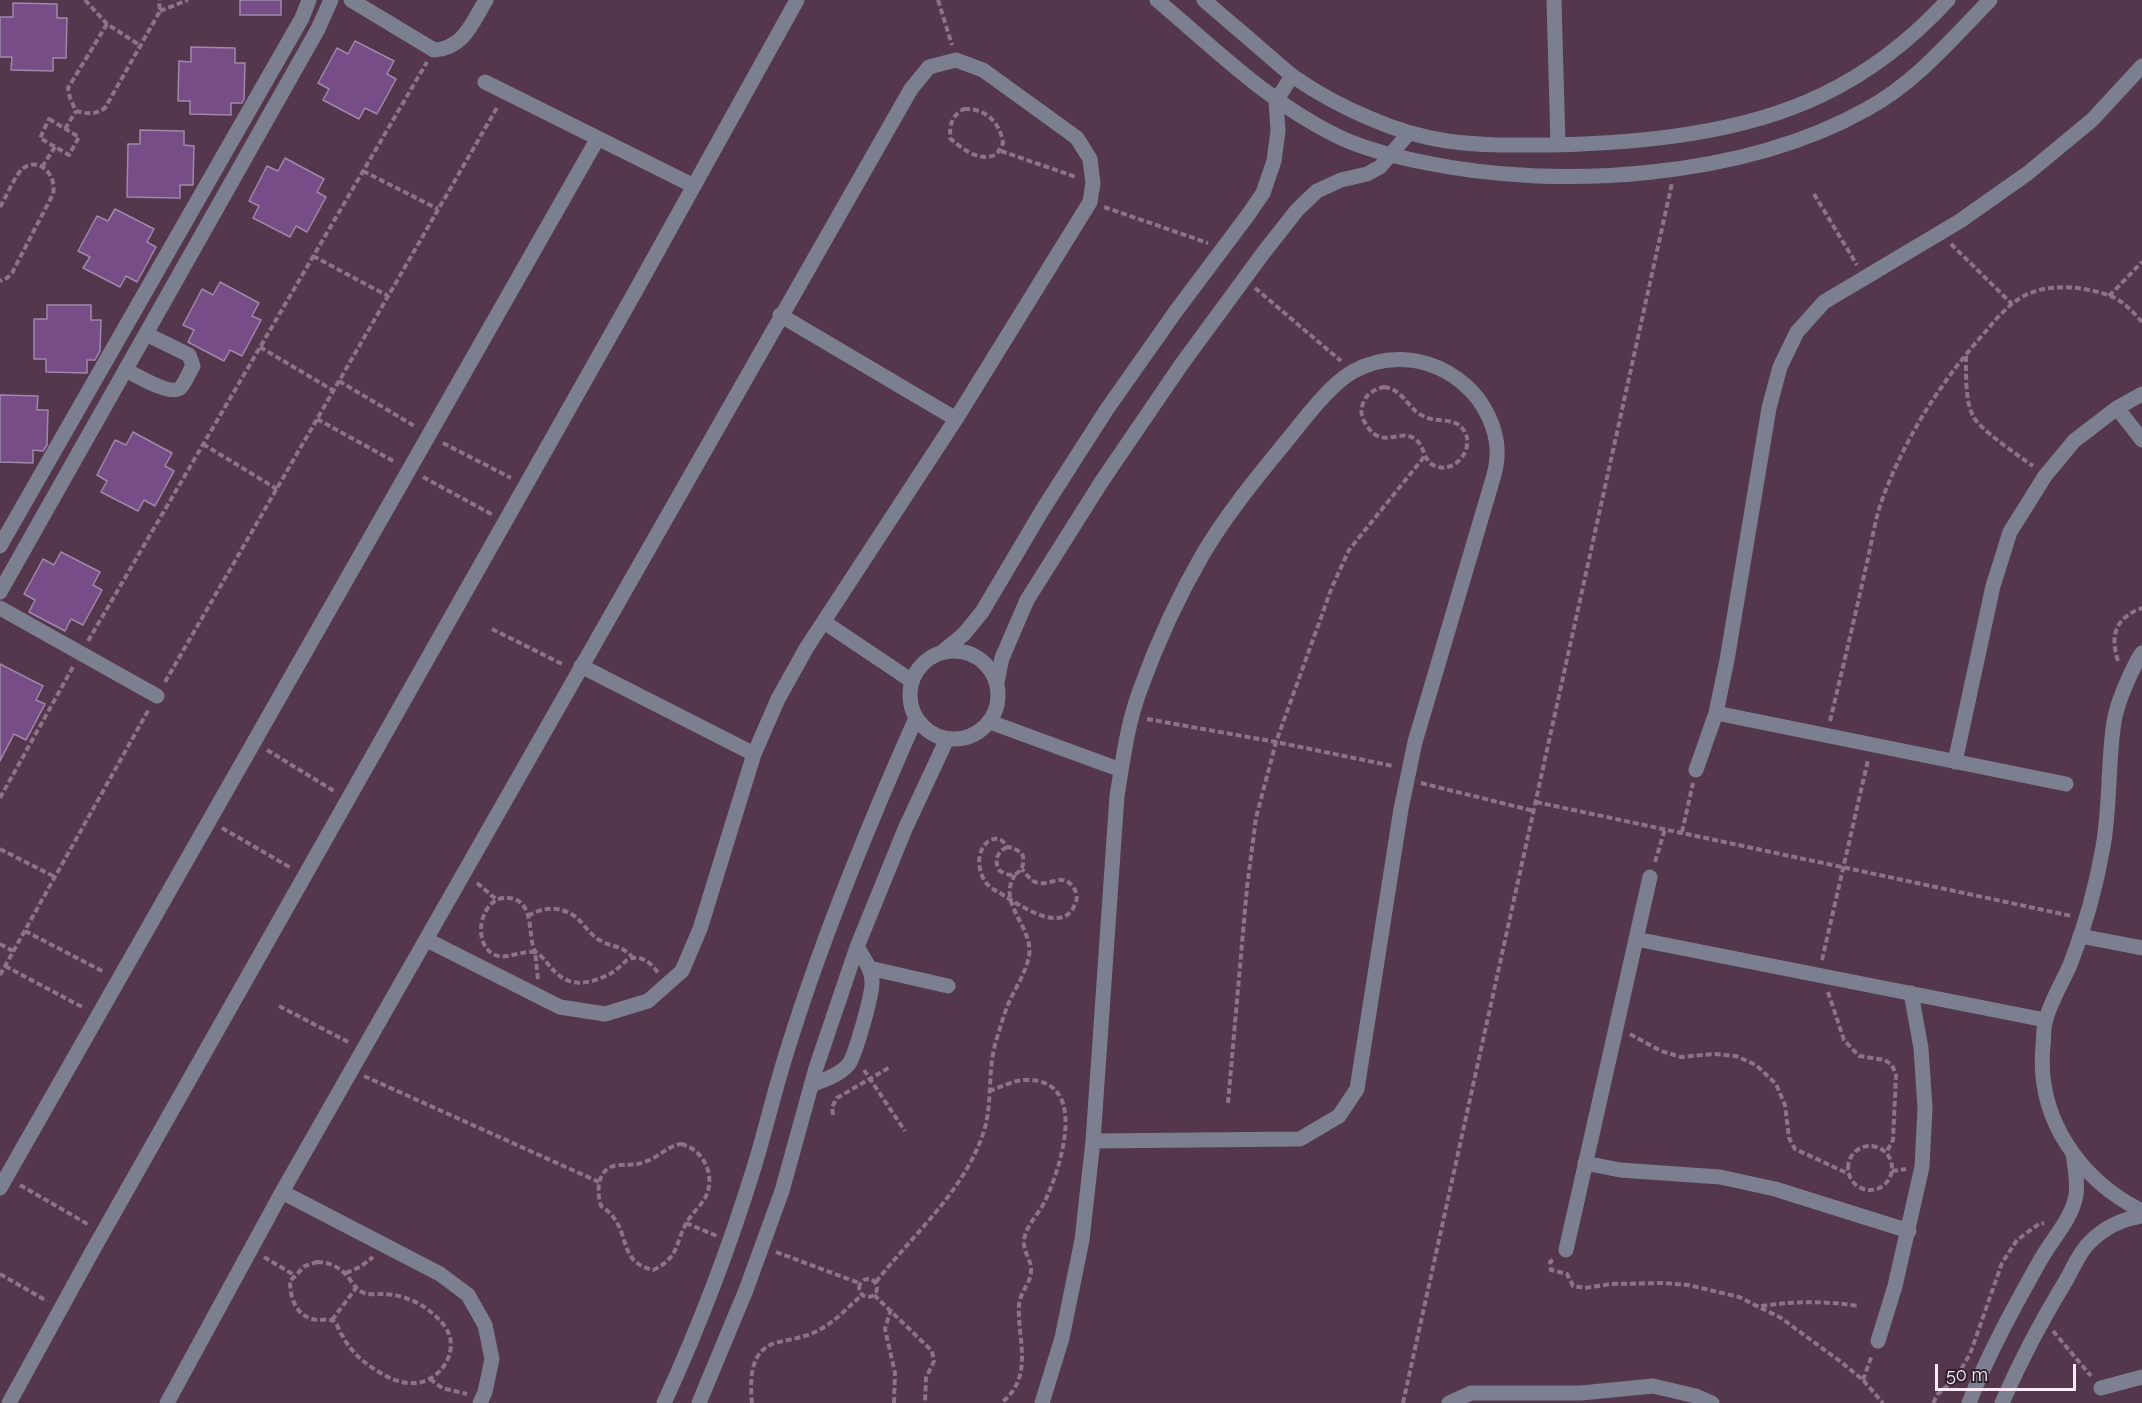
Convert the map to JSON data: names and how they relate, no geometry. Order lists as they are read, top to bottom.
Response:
{
  "scale_bar": "50 m"
}
